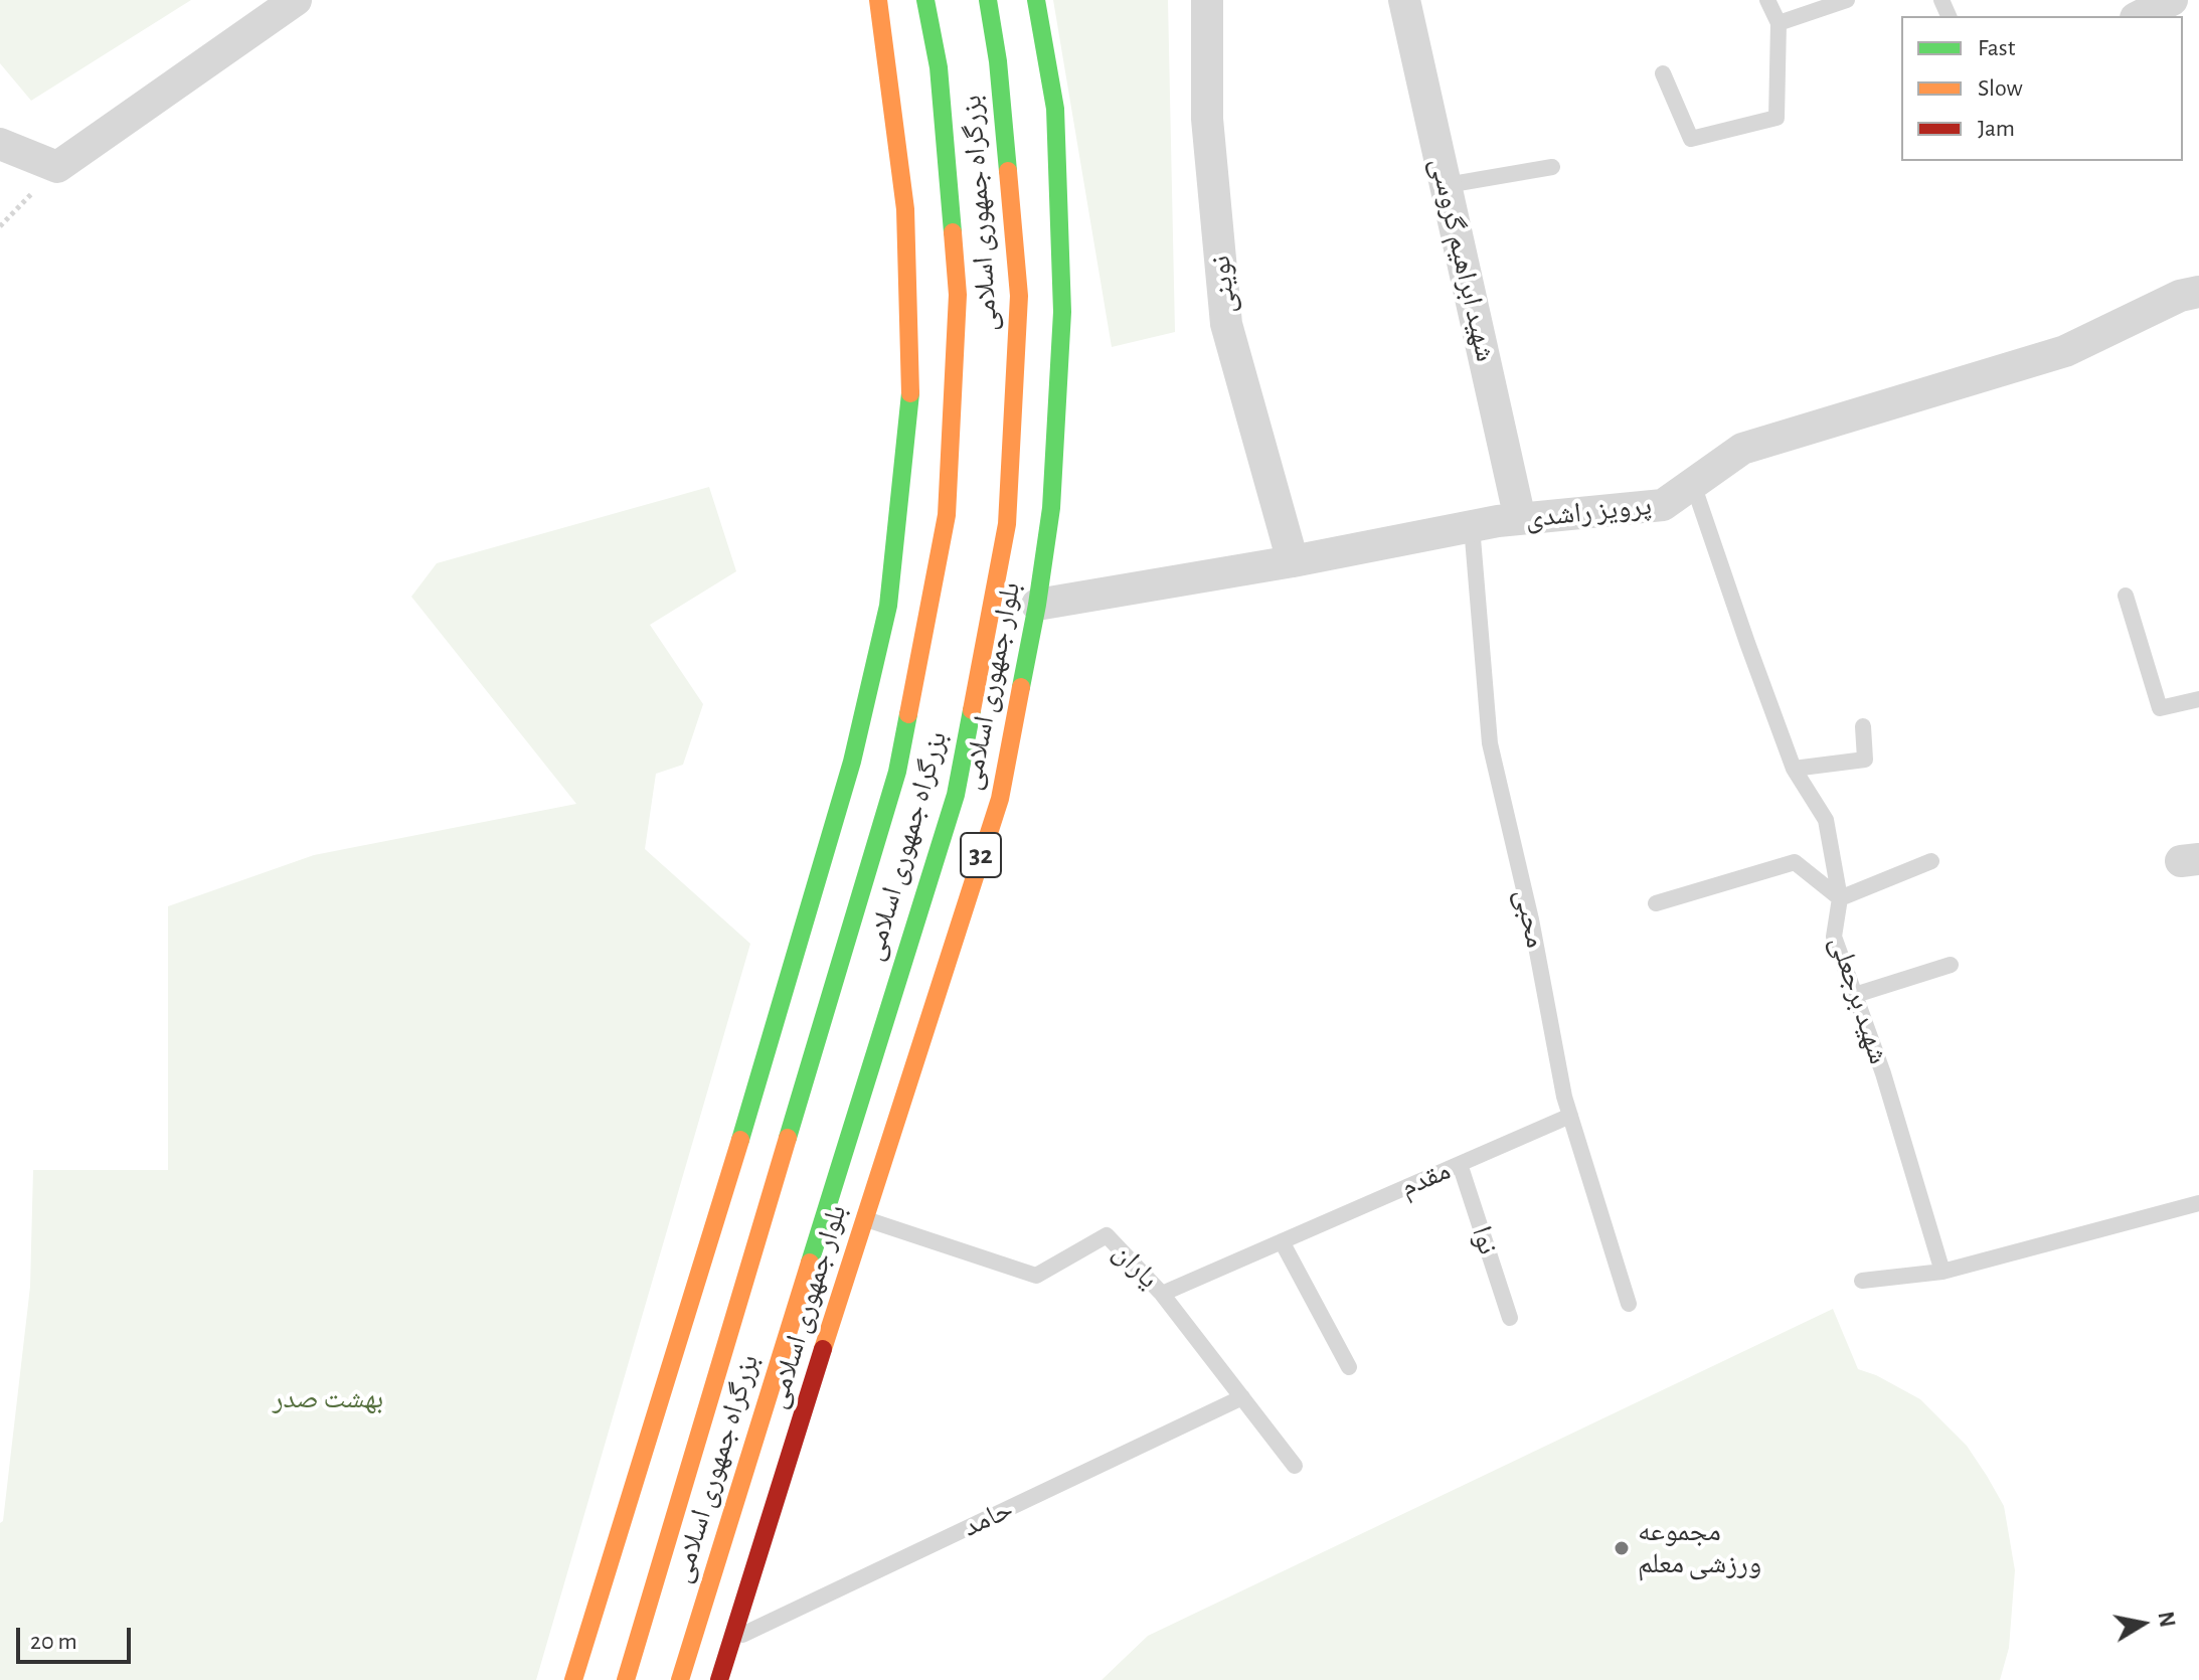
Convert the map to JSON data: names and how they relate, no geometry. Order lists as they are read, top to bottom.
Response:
{
  "streets": {
    "main road": ["بزرگراه جمهوری اسلامی", "بلوار جمهوری اسلامی", "32"],
    "street": ["شهید ابراهیم گروسی", "نوینی", "پرویز راشدی"],
    "lane": [
      "محبی",
      "شهید برجعلی",
      "مقدم",
      "نوا",
      "یاران",
      "حامد"
    ]
  },
  "crossings": [
    ["شهید ابراهیم گروسی", "پرویز راشدی"],
    ["نوینی", "پرویز راشدی"],
    ["پرویز راشدی", "بلوار جمهوری اسلامی"],
    ["پرویز راشدی", "محبی"],
    ["پرویز راشدی", "شهید برجعلی"],
    ["بلوار جمهوری اسلامی", "یاران"],
    ["بلوار جمهوری اسلامی", "حامد"],
    ["محبی", "مقدم"],
    ["مقدم", "نوا"],
    ["مقدم", "یاران"],
    ["یاران", "حامد"]
  ],
  "parks": ["بهشت صدر"],
  "places": ["مجموعه ورزشی معلم"],
  "legend": ["Fast", "Slow", "Jam"],
  "scale_bar": "20 m",
  "north": "right"
}
